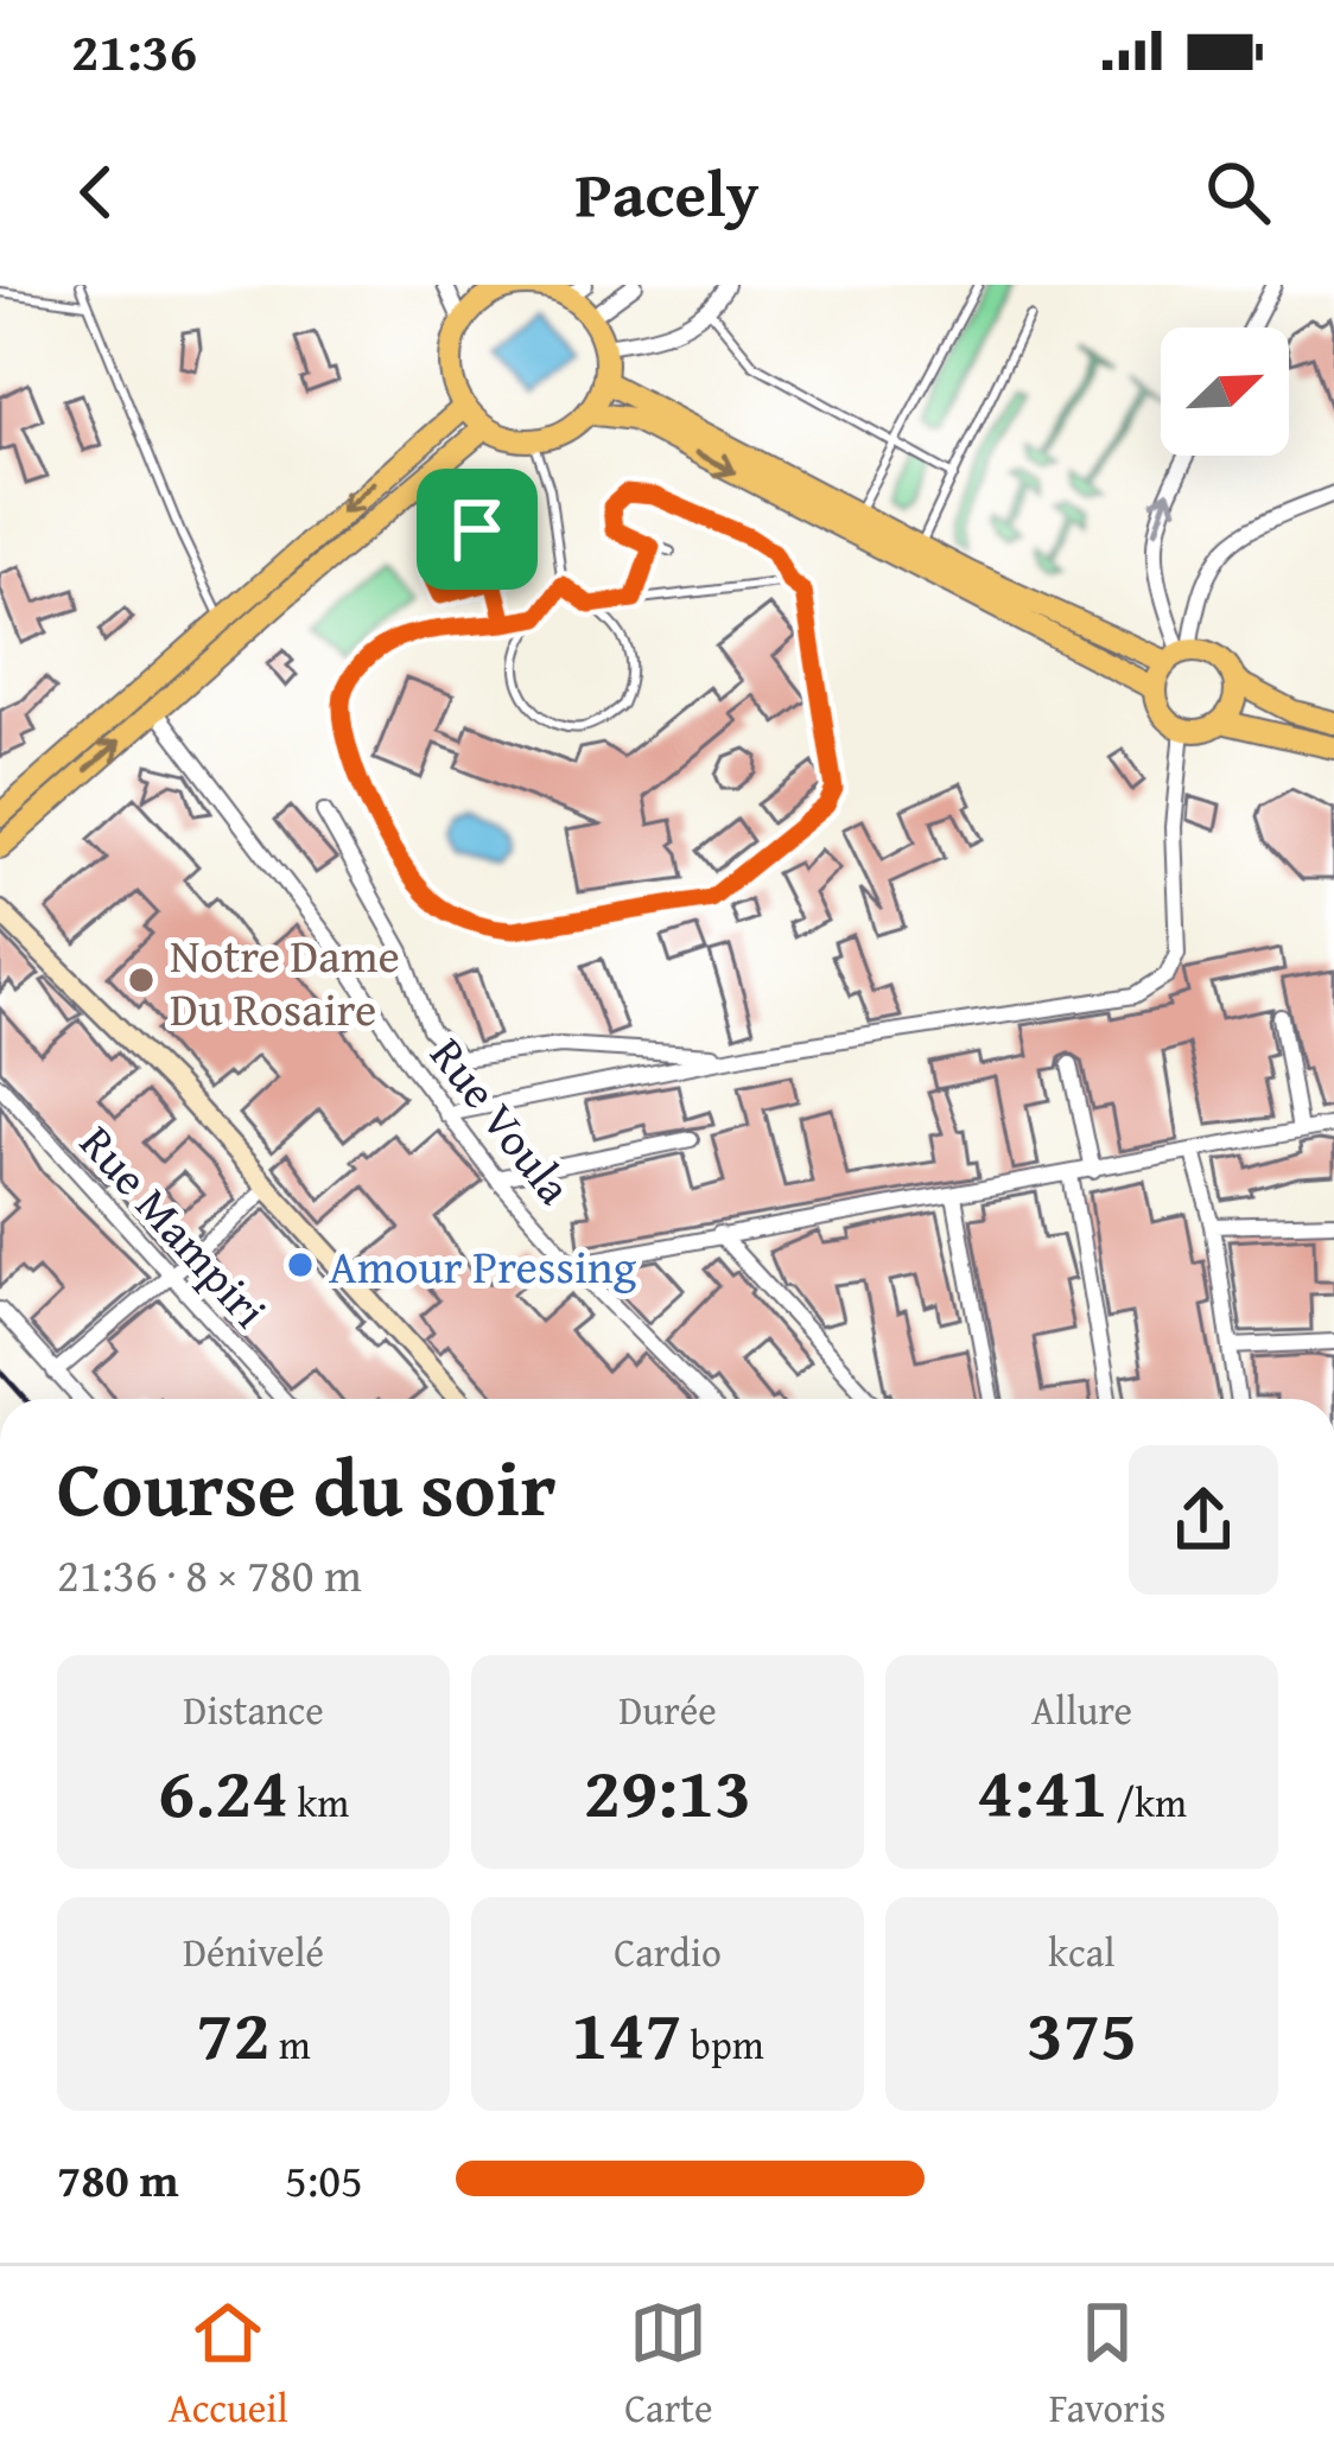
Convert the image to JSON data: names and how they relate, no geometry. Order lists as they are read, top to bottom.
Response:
{
  "streets": {
    "street": ["Rue Voula", "Rue Mampiri"]
  },
  "places": ["Notre Dame Du Rosaire", "Amour Pressing"],
  "north": "top right",
  "page": {
    "status": "21:36",
    "header": "Pacely",
    "heading": ["Course du soir", "21:36 · 8 × 780 m"],
    "stats": [
      ["Distance", "6.24 km"],
      ["Durée", "29:13"],
      ["Allure", "4:41 /km"],
      ["Dénivelé", "72 m"],
      ["Cardio", "147 bpm"],
      ["kcal", "375"]
    ],
    "list": [
      {
        "name": "780 m",
        "note": "5:05"
      }
    ],
    "tabs": ["Accueil", "Carte", "Favoris"]
  }
}
